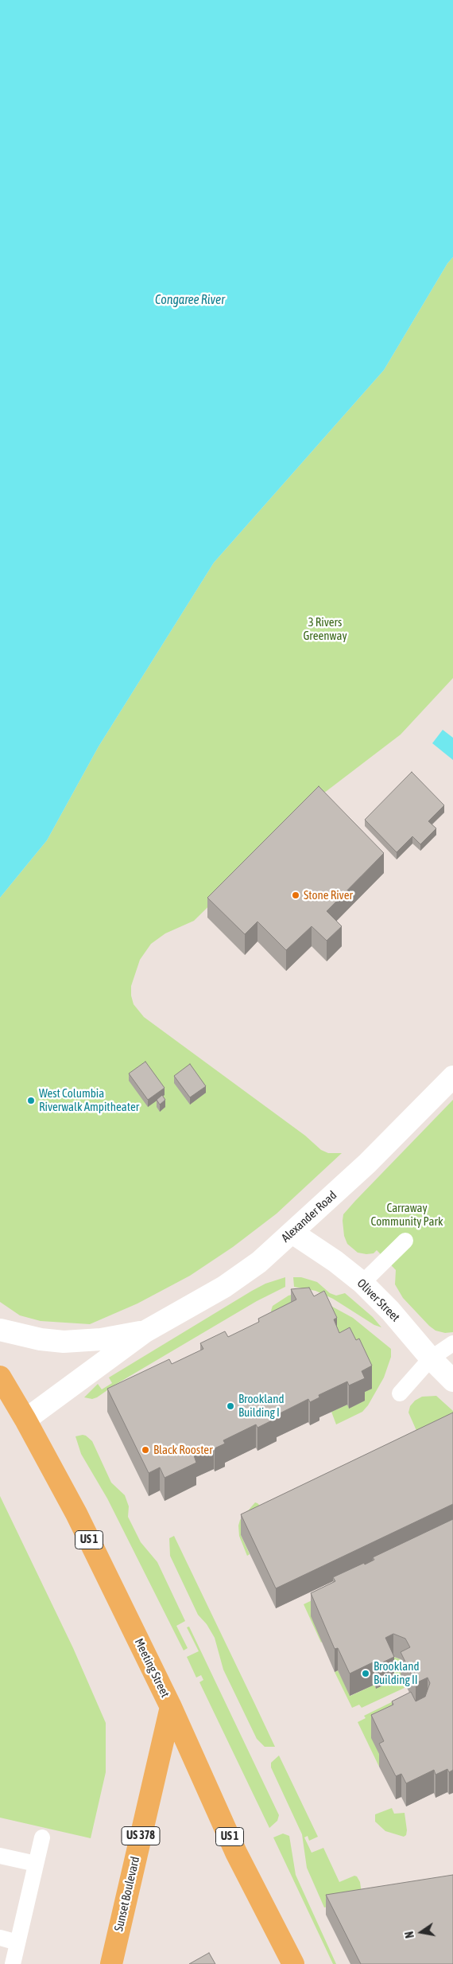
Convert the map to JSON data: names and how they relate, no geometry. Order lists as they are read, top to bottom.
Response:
{
  "streets": {
    "main road": [
      "US 1",
      "Meeting Street",
      "US 378",
      "Sunset Boulevard"
    ],
    "street": ["Alexander Road", "Oliver Street"]
  },
  "crossings": [
    ["Alexander Road", "Oliver Street"],
    ["Alexander Road", "Meeting Street"],
    ["Meeting Street", "Sunset Boulevard"]
  ],
  "water": ["Congaree River"],
  "parks": ["3 Rivers Greenway", "Carraway Community Park"],
  "places": [
    "Stone River",
    "West Columbia Riverwalk Ampitheater",
    "Brookland Building I",
    "Black Rooster",
    "Brookland Building II"
  ],
  "north": "left"
}
